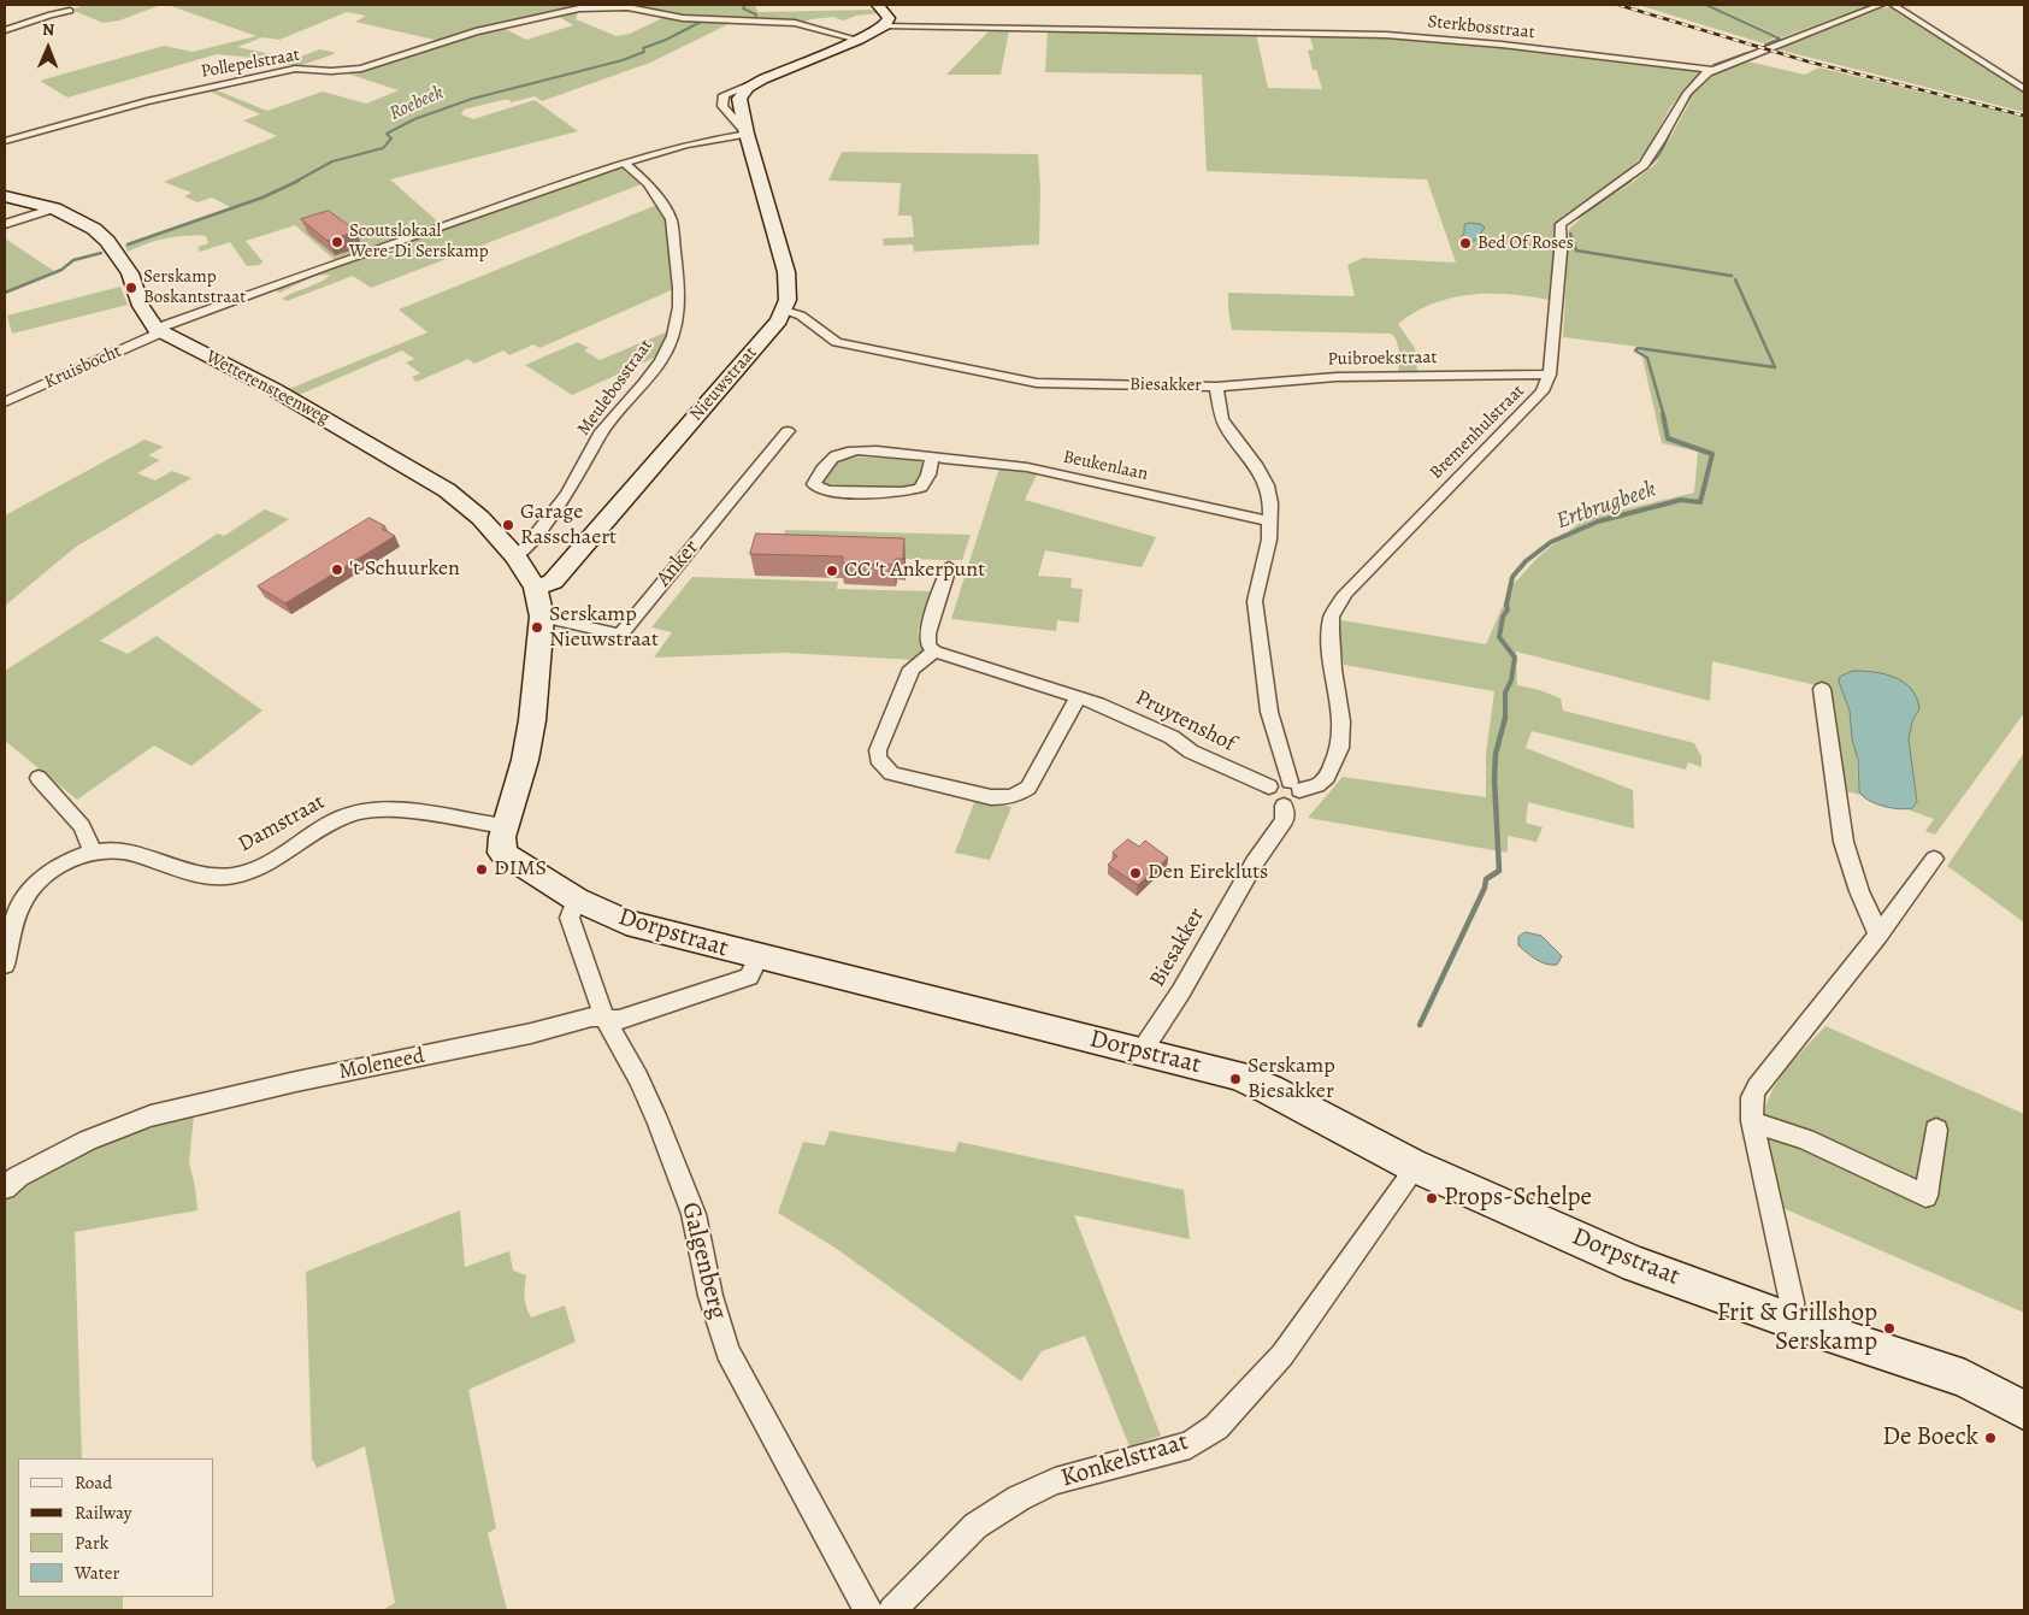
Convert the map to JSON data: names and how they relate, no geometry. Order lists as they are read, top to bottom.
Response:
{
  "streets": {
    "street": [
      "Sterkbosstraat",
      "Pollepelstraat",
      "Puibroekstraat",
      "Kruisbocht",
      "Nieuwstraat",
      "Biesakker",
      "Wetterensteenweg",
      "Meulebosstraat",
      "Bremenhulstraat",
      "Beukenlaan",
      "Anker",
      "Pruytenshof",
      "Damstraat",
      "Dorpstraat",
      "Moleneed",
      "Galgenberg",
      "Konkelstraat"
    ]
  },
  "crossings": [
    ["Sterkbosstraat", "Nieuwstraat"],
    ["Sterkbosstraat", "Bremenhulstraat"],
    ["Pollepelstraat", "Nieuwstraat"],
    ["Puibroekstraat", "Biesakker"],
    ["Puibroekstraat", "Bremenhulstraat"],
    ["Kruisbocht", "Nieuwstraat"],
    ["Kruisbocht", "Wetterensteenweg"],
    ["Kruisbocht", "Meulebosstraat"],
    ["Nieuwstraat", "Biesakker"],
    ["Nieuwstraat", "Wetterensteenweg"],
    ["Biesakker", "Bremenhulstraat"],
    ["Biesakker", "Beukenlaan"],
    ["Biesakker", "Pruytenshof"],
    ["Biesakker", "Dorpstraat"],
    ["Wetterensteenweg", "Meulebosstraat"],
    ["Bremenhulstraat", "Pruytenshof"],
    ["Dorpstraat", "Moleneed"],
    ["Dorpstraat", "Galgenberg"],
    ["Dorpstraat", "Konkelstraat"],
    ["Moleneed", "Galgenberg"]
  ],
  "water": ["Roebeek", "Ertbrugbeek"],
  "places": [
    "Scoutslokaal Were-Di Serskamp",
    "Bed Of Roses",
    "Serskamp Boskantstraat",
    "Garage Rasschaert",
    "'t Schuurken",
    "CC 't Ankerpunt",
    "Serskamp Nieuwstraat",
    "DIMS",
    "Den Eirekluts",
    "Serskamp Biesakker",
    "Props-Schelpe",
    "Frit & Grillshop Serskamp",
    "De Boeck"
  ],
  "legend": [
    "Road",
    "Railway",
    "Park",
    "Water"
  ],
  "north": "top"
}
